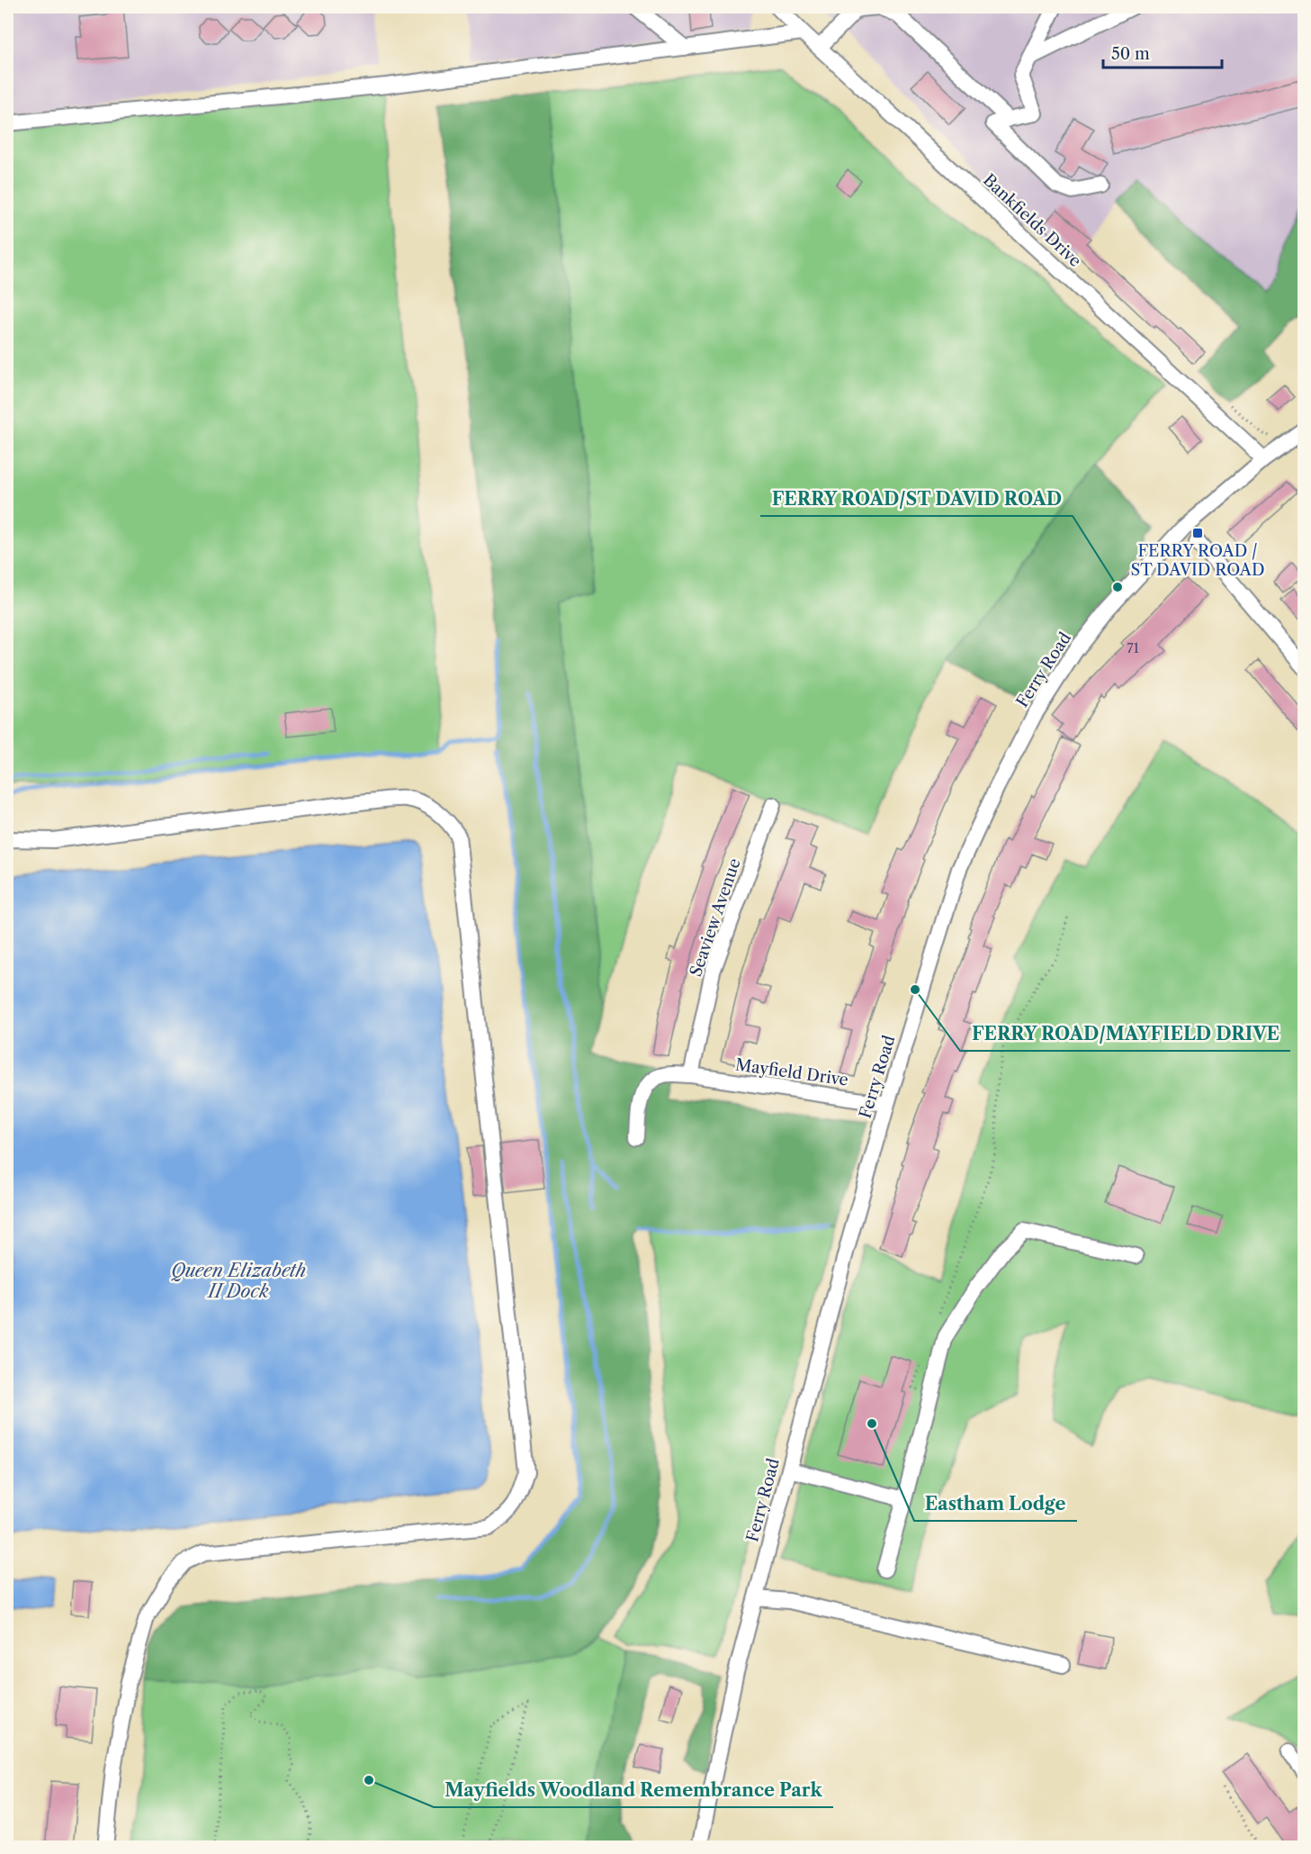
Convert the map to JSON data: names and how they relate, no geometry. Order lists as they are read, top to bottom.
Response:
{
  "streets": {
    "street": [
      "Bankfields Drive",
      "Ferry Road",
      "Seaview Avenue",
      "Mayfield Drive"
    ]
  },
  "crossings": [
    ["Bankfields Drive", "Ferry Road"],
    ["Ferry Road", "Mayfield Drive"],
    ["Seaview Avenue", "Mayfield Drive"]
  ],
  "water": ["Queen Elizabeth II Dock"],
  "places": {
    "transit": ["FERRY ROAD / ST DAVID ROAD"],
    "other": [
      "FERRY ROAD/ST DAVID ROAD",
      "FERRY ROAD/MAYFIELD DRIVE",
      "Eastham Lodge",
      "Mayfields Woodland Remembrance Park"
    ]
  },
  "house_numbers": ["71"],
  "scale_bar": "50 m"
}
